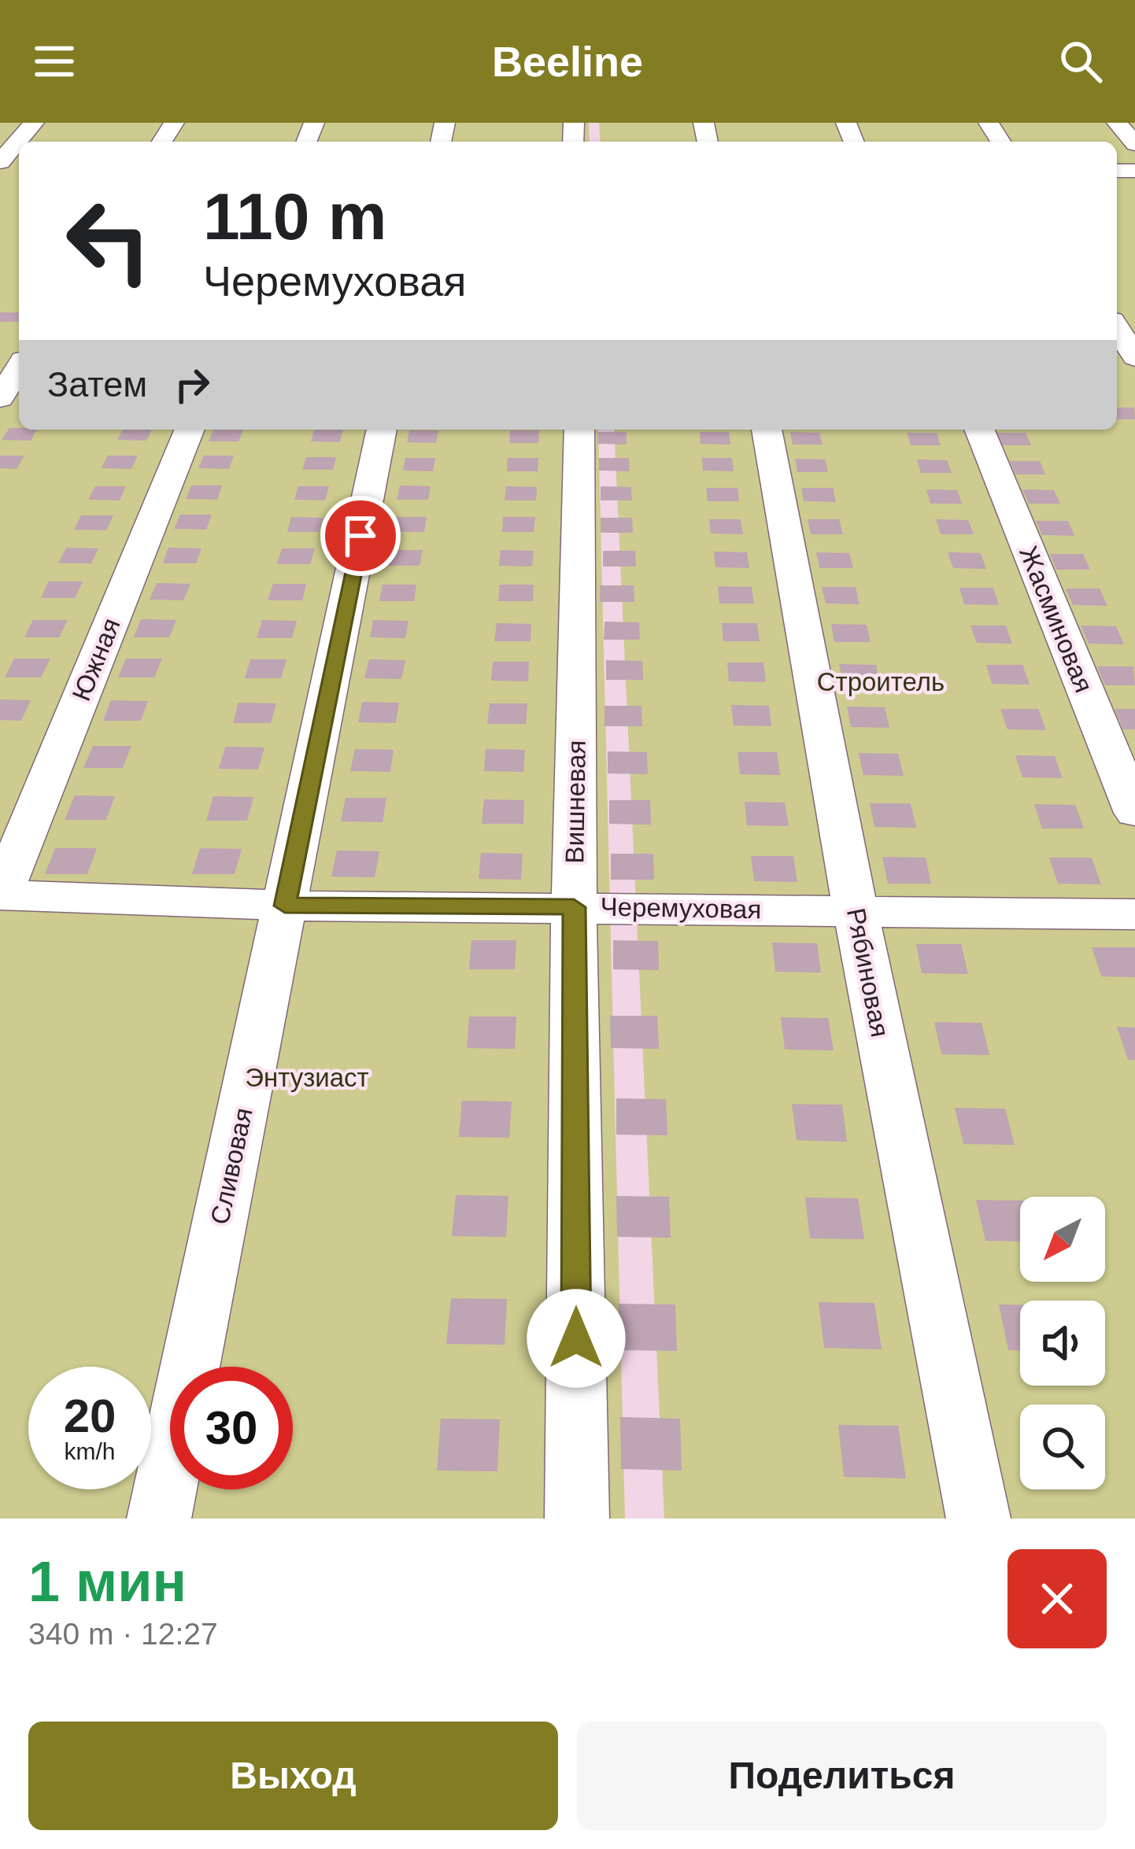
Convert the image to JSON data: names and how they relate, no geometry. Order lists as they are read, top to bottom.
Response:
{
  "streets": {
    "street": [
      "Жасминовая",
      "Южная",
      "Вишневая",
      "Черемуховая",
      "Рябиновая",
      "Сливовая"
    ]
  },
  "crossings": [
    ["Южная", "Черемуховая"],
    ["Вишневая", "Черемуховая"],
    ["Черемуховая", "Рябиновая"],
    ["Черемуховая", "Сливовая"]
  ],
  "parks": ["Строитель", "Энтузиаст"],
  "north": "bottom left",
  "page": {
    "header": "Beeline",
    "turn": ["110 m", "Черемуховая"],
    "then": "Затем",
    "speed": "20 km/h",
    "limit": "30",
    "heading": ["1 мин", "340 m · 12:27"],
    "buttons": ["Выход", "Поделиться"]
  }
}
